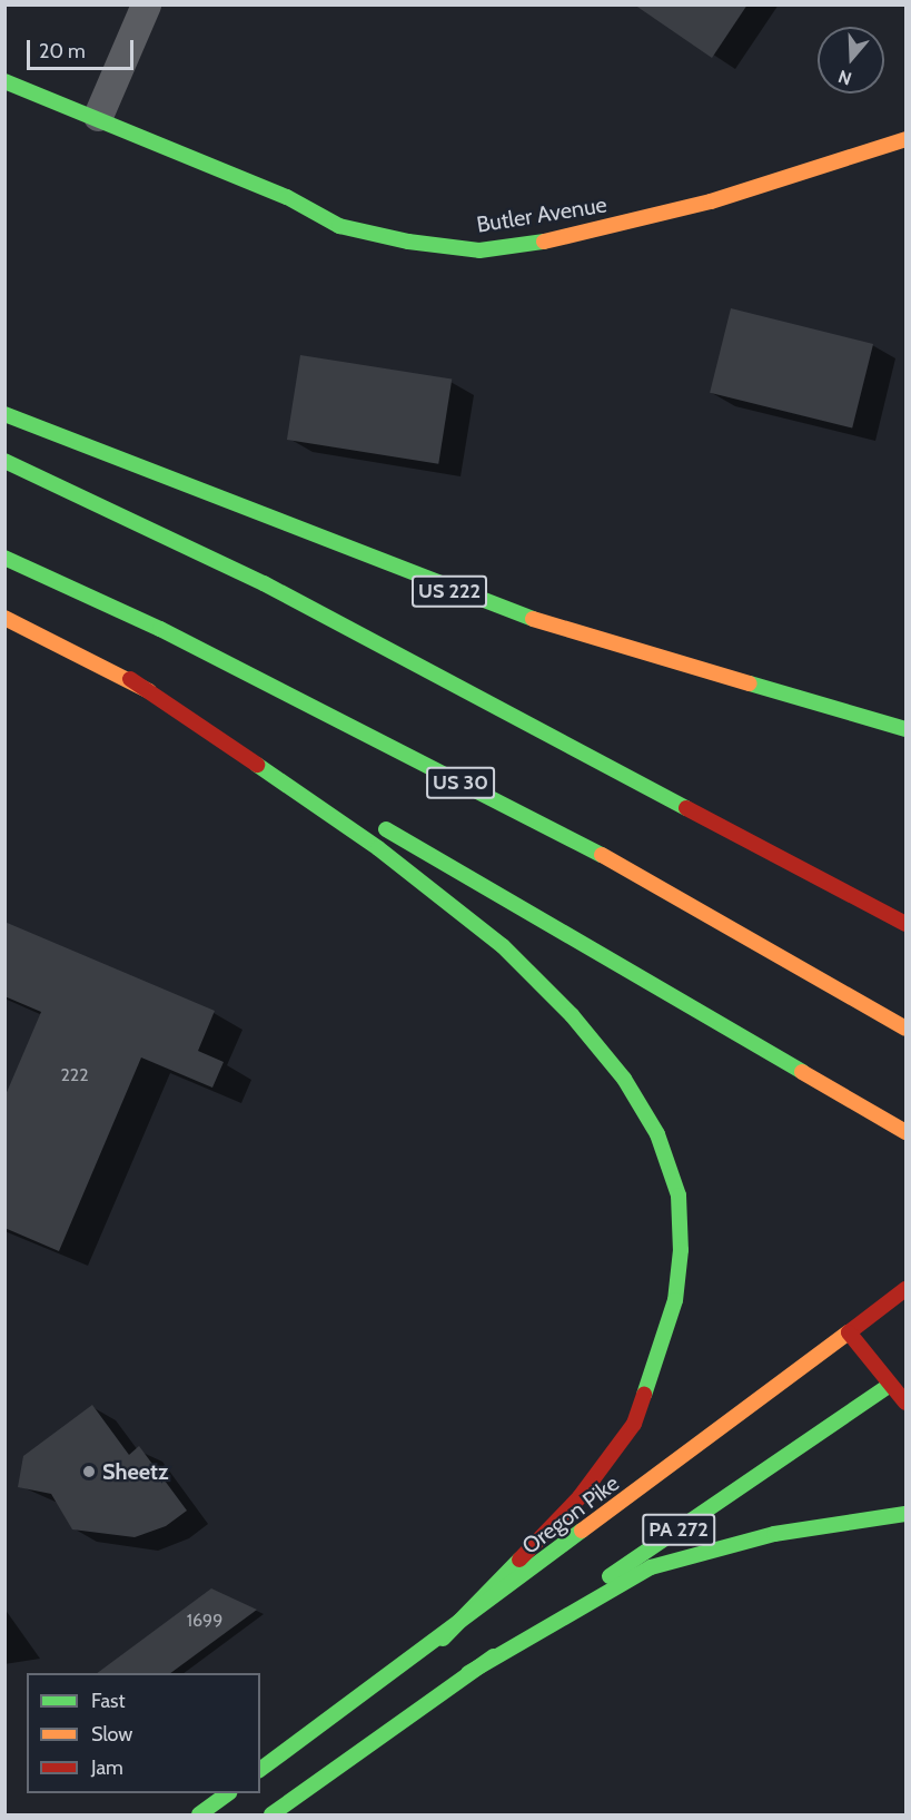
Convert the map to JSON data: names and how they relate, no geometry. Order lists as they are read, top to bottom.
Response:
{
  "streets": {
    "main road": [
      "Butler Avenue",
      "US 222",
      "US 30",
      "Oregon Pike",
      "PA 272"
    ]
  },
  "places": ["Sheetz"],
  "house_numbers": ["222", "1699"],
  "legend": ["Fast", "Slow", "Jam"],
  "scale_bar": "20 m",
  "north": "bottom"
}
